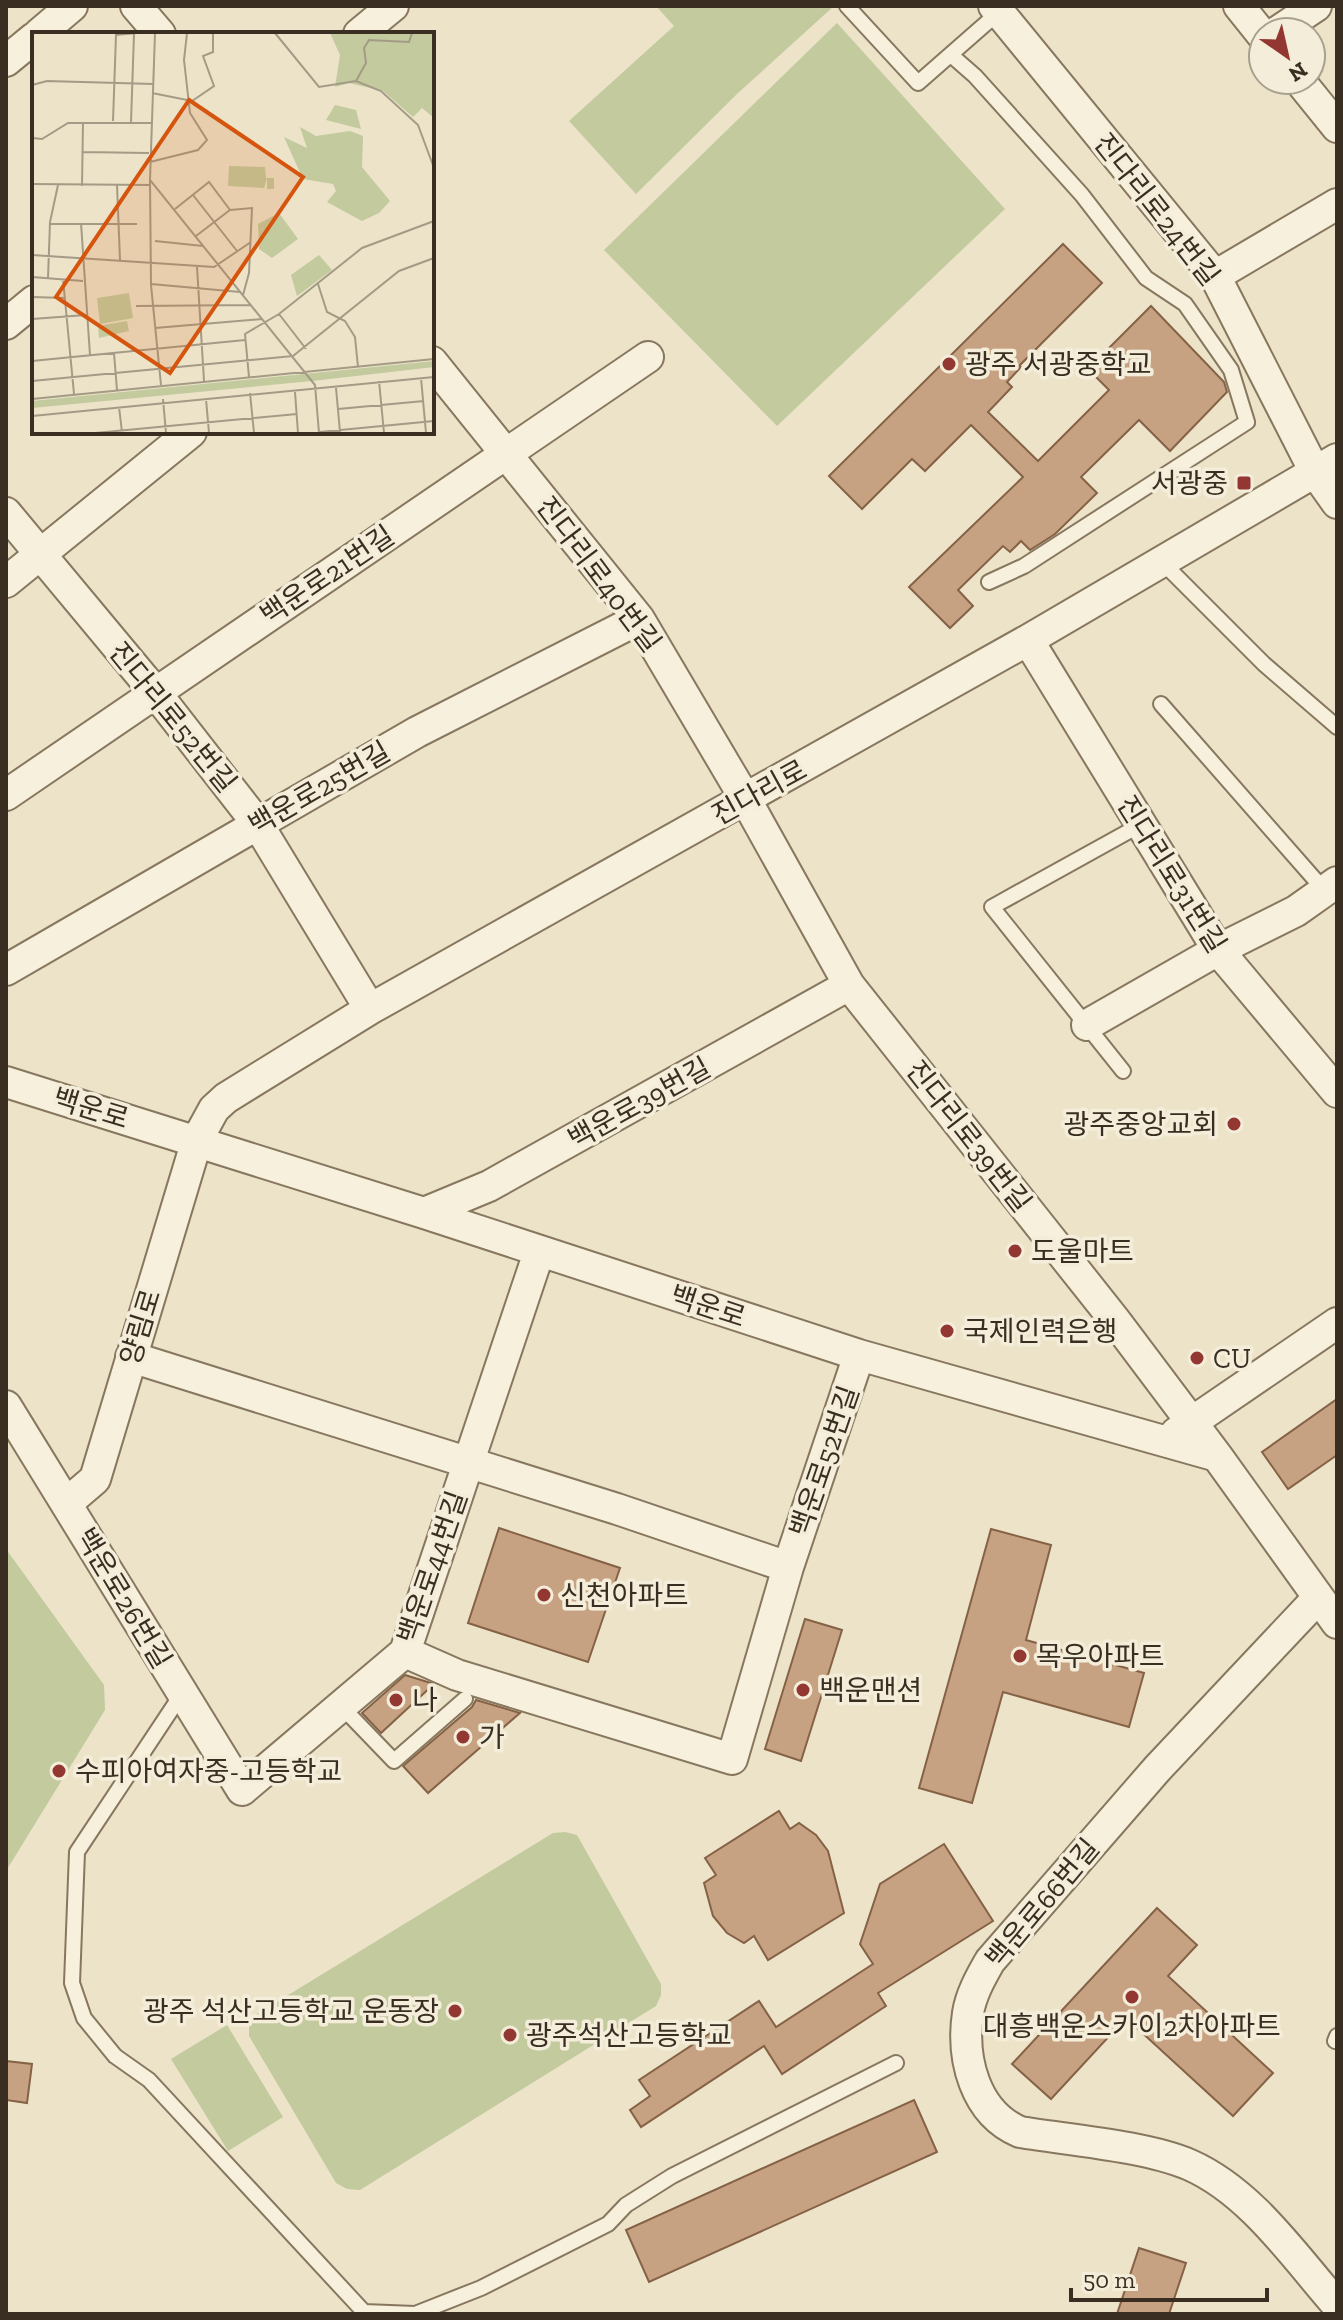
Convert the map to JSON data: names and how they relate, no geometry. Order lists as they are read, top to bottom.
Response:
{
  "streets": {
    "street": [
      "진다리로24번길",
      "진다리로40번길",
      "백운로21번길",
      "진다리로52번길",
      "백운로25번길",
      "진다리로",
      "진다리로31번길",
      "백운로39번길",
      "백운로",
      "진다리로39번길",
      "양림로",
      "백운로52번길",
      "백운로44번길",
      "백운로26번길",
      "백운로66번길"
    ]
  },
  "crossings": [
    ["진다리로24번길", "진다리로"],
    ["진다리로40번길", "백운로21번길"],
    ["진다리로40번길", "백운로25번길"],
    ["진다리로40번길", "진다리로"],
    ["진다리로40번길", "진다리로39번길"],
    ["백운로21번길", "진다리로52번길"],
    ["진다리로52번길", "백운로25번길"],
    ["진다리로52번길", "진다리로"],
    ["진다리로", "진다리로31번길"],
    ["진다리로", "백운로"],
    ["진다리로", "진다리로39번길"],
    ["진다리로", "양림로"],
    ["백운로39번길", "백운로"],
    ["백운로39번길", "진다리로39번길"],
    ["백운로", "진다리로39번길"],
    ["백운로", "양림로"],
    ["백운로", "백운로52번길"],
    ["백운로", "백운로44번길"],
    ["양림로", "백운로44번길"],
    ["양림로", "백운로26번길"],
    ["백운로52번길", "백운로44번길"],
    ["백운로44번길", "백운로26번길"]
  ],
  "places": {
    "other": [
      "광주 서광중학교",
      "광주중앙교회",
      "도울마트",
      "국제인력은행",
      "CU",
      "신천아파트",
      "목우아파트",
      "백운맨션",
      "나",
      "가",
      "수피아여자중-고등학교",
      "대흥백운스카이2차아파트",
      "광주 석산고등학교 운동장",
      "광주석산고등학교"
    ],
    "transit": ["서광중"]
  },
  "scale_bar": "50 m",
  "north": "bottom right"
}
